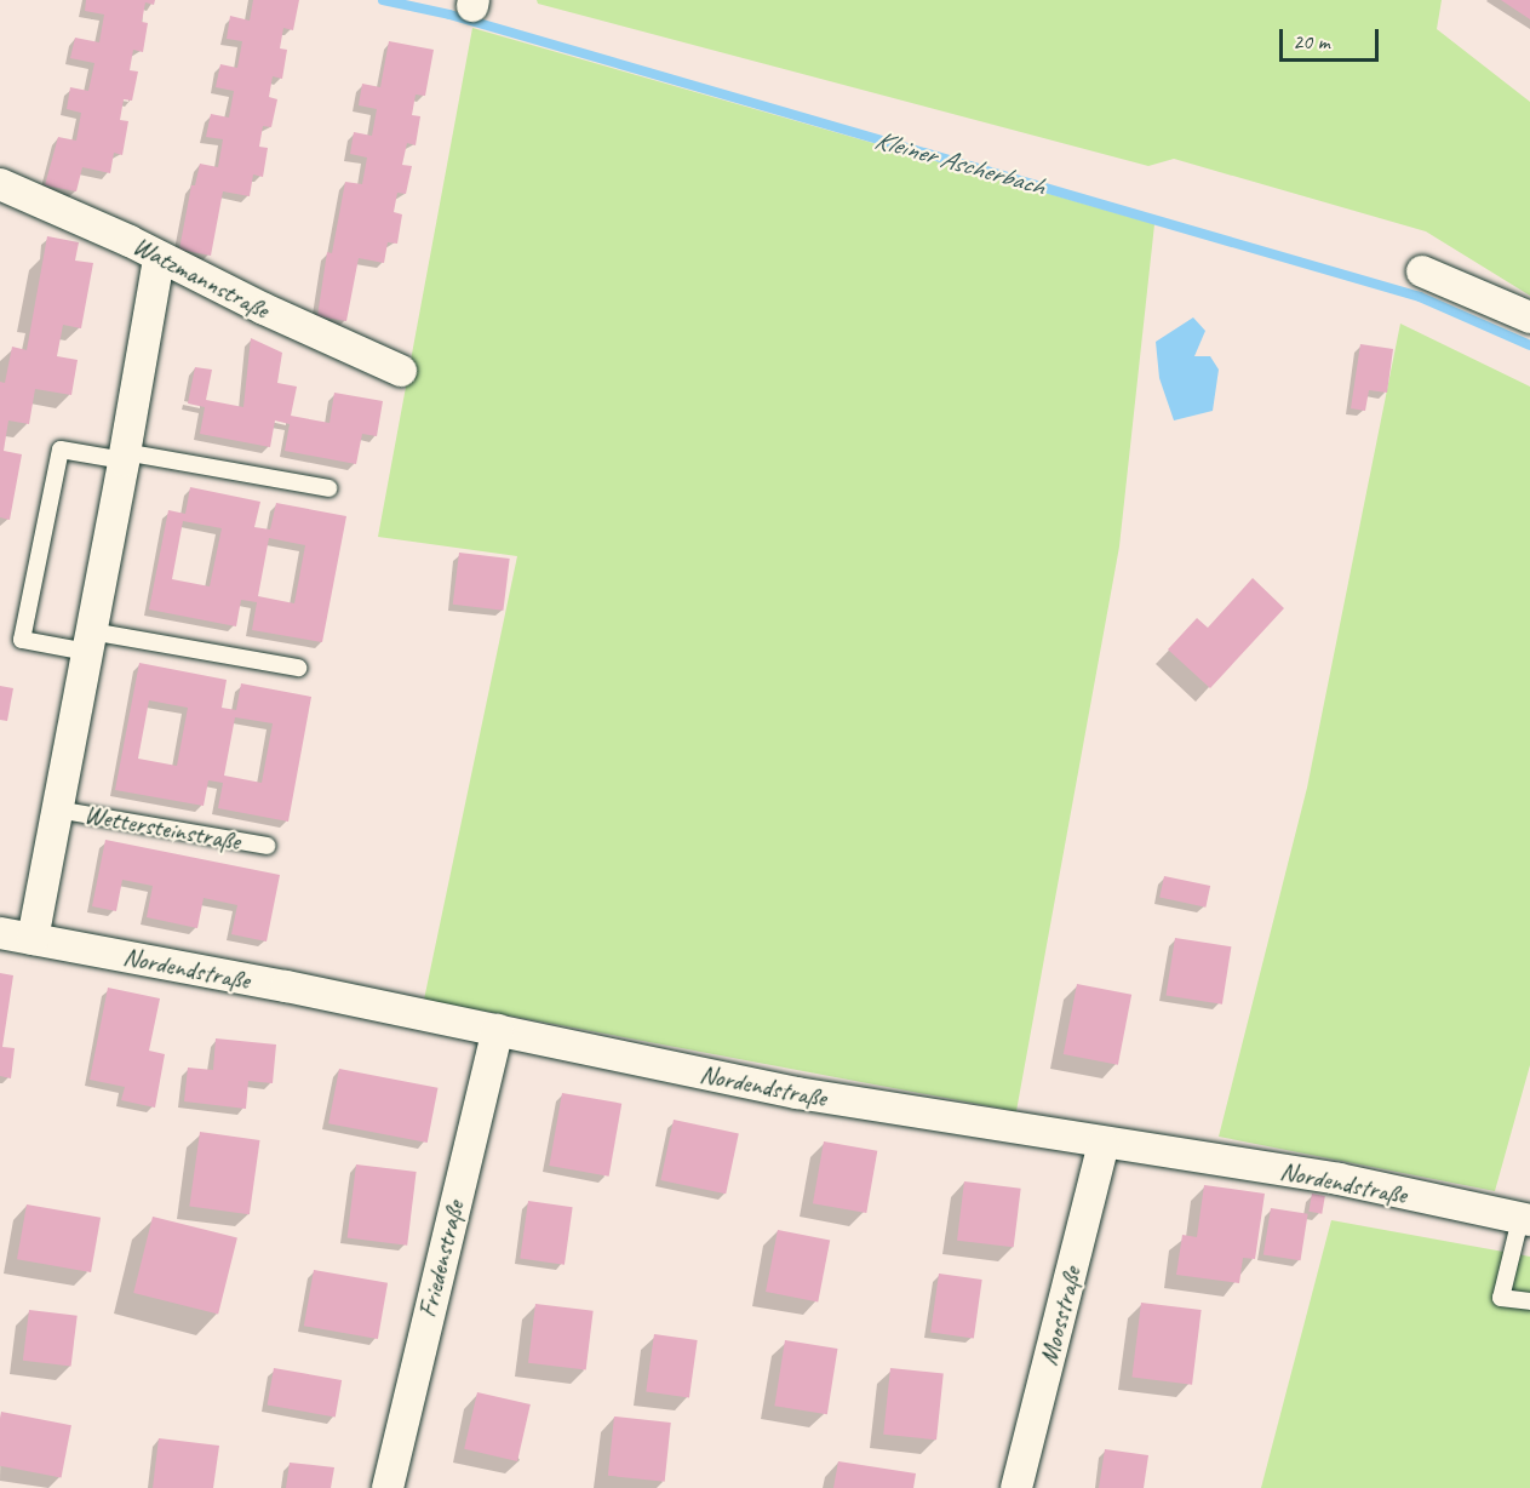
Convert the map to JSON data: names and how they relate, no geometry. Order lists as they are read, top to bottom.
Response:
{
  "streets": {
    "street": [
      "Watzmannstraße",
      "Wettersteinstraße",
      "Nordendstraße",
      "Friedenstraße",
      "Moosstraße"
    ]
  },
  "crossings": [
    ["Watzmannstraße", "Wettersteinstraße"],
    ["Wettersteinstraße", "Nordendstraße"],
    ["Nordendstraße", "Friedenstraße"],
    ["Nordendstraße", "Moosstraße"]
  ],
  "water": ["Kleiner Ascherbach"],
  "scale_bar": "20 m"
}
